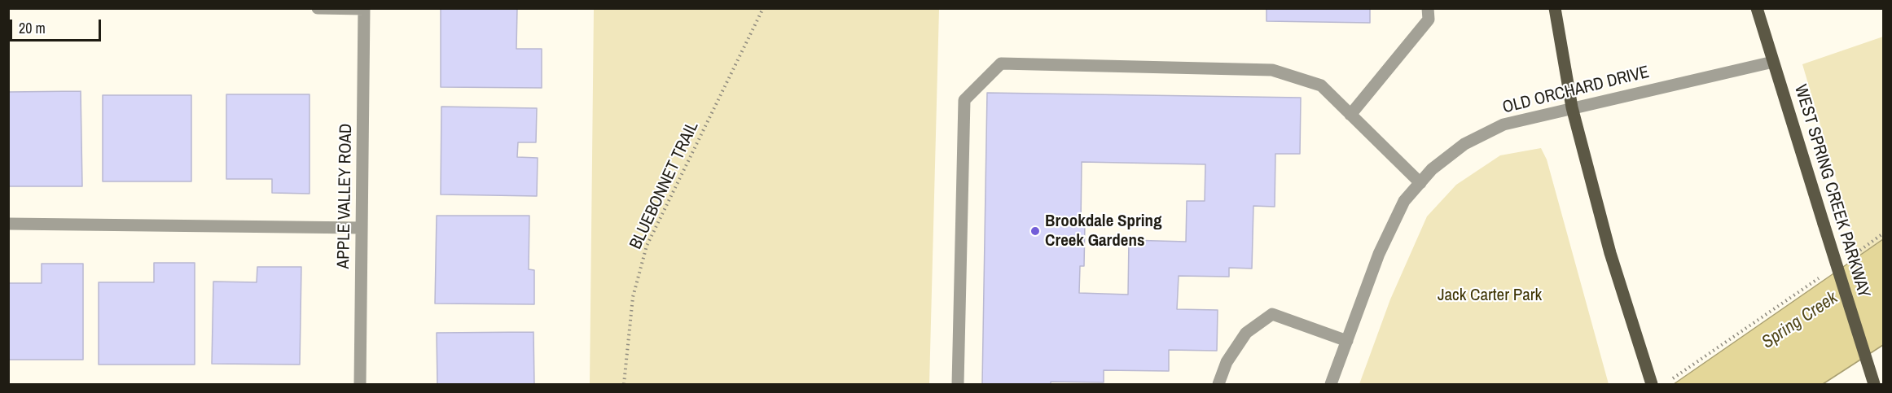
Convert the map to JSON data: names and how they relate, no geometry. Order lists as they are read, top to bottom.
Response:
{
  "streets": {
    "main road": ["WEST SPRING CREEK PARKWAY"],
    "street": ["OLD ORCHARD DRIVE", "APPLE VALLEY ROAD"],
    "path": ["BLUEBONNET TRAIL"]
  },
  "crossings": [
    ["OLD ORCHARD DRIVE", "WEST SPRING CREEK PARKWAY"]
  ],
  "water": ["Spring Creek"],
  "parks": ["Jack Carter Park"],
  "places": ["Brookdale Spring Creek Gardens"],
  "scale_bar": "20 m"
}
